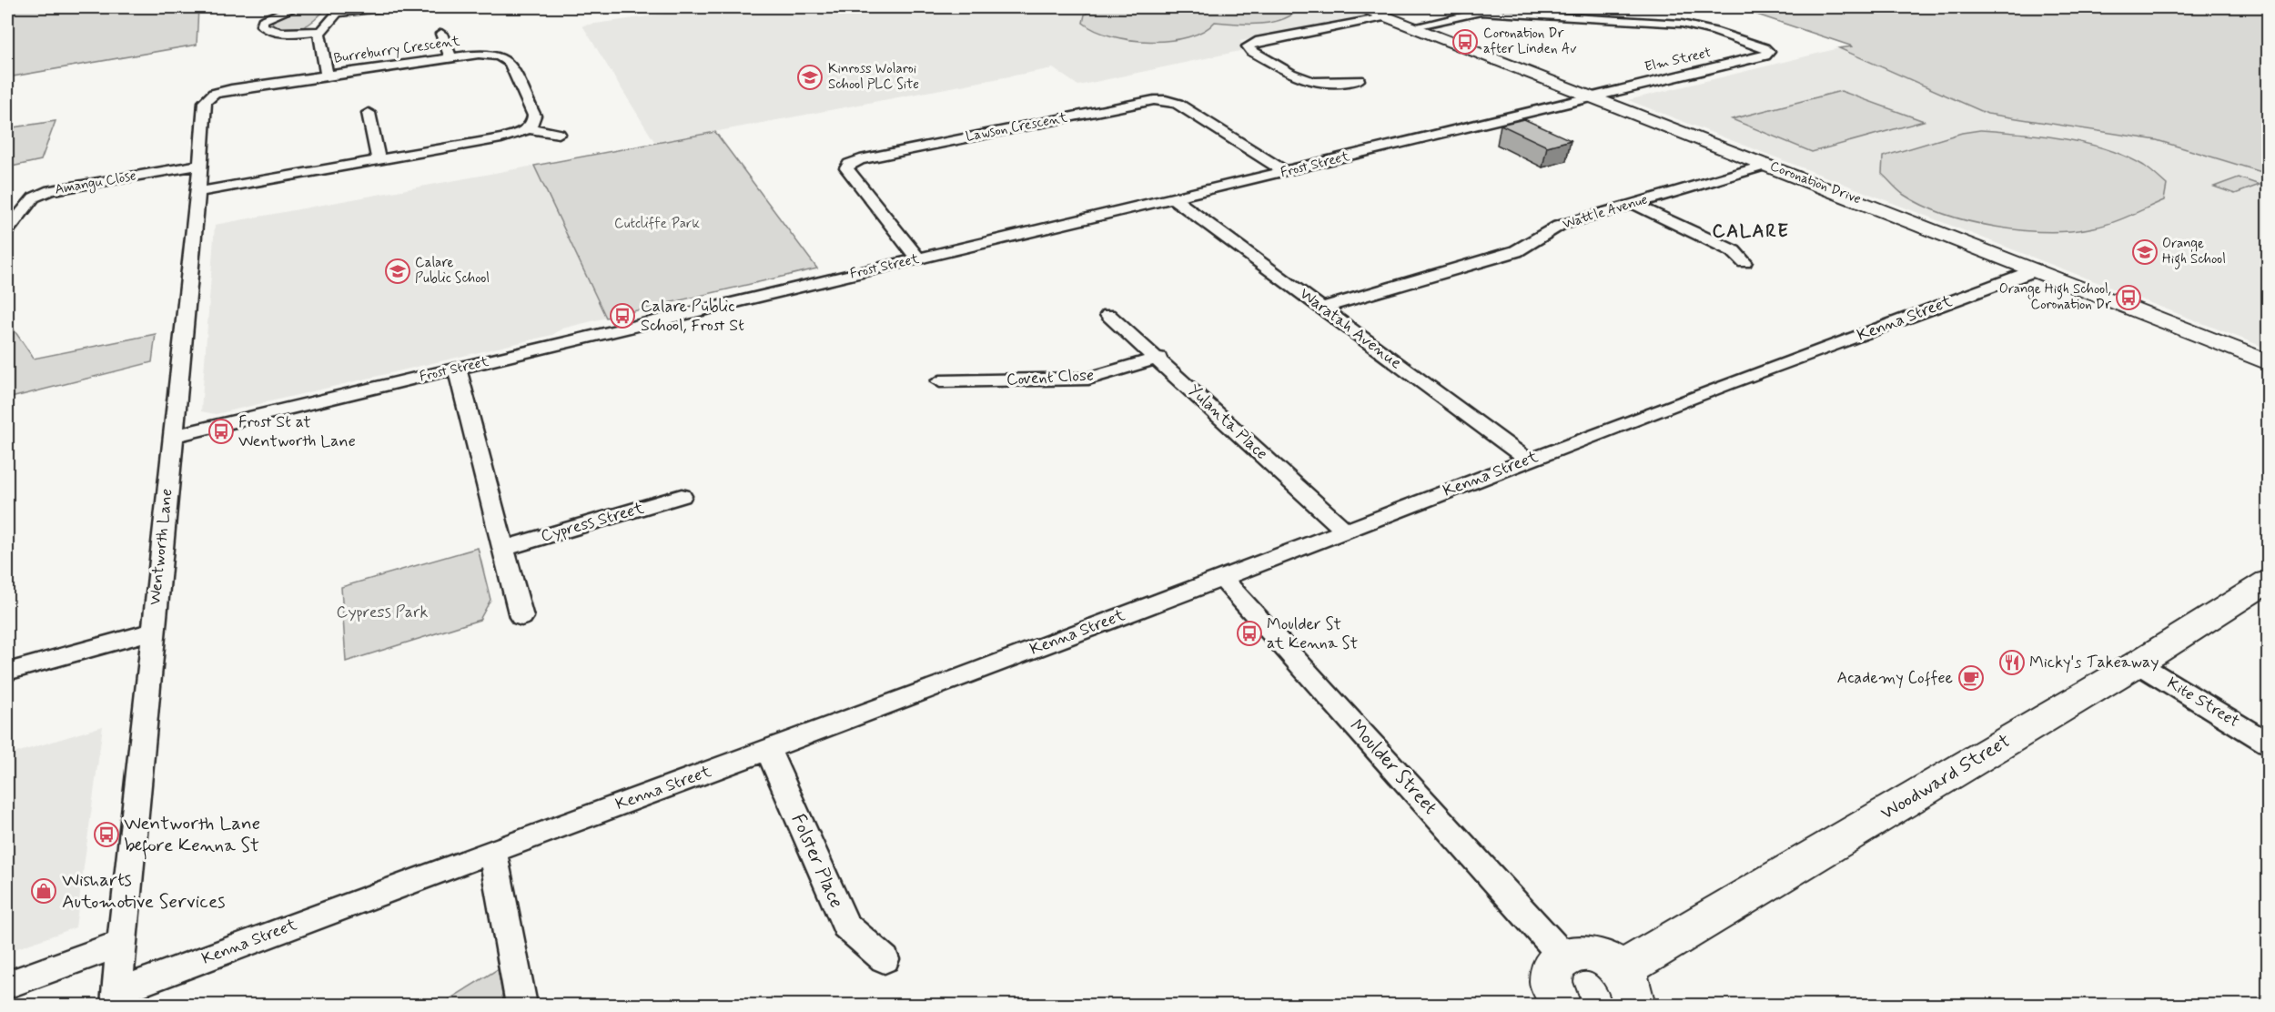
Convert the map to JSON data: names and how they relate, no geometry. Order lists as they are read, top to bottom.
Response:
{
  "streets": {
    "main road": ["Coronation Drive", "Woodward Street"],
    "street": [
      "Burreburry Crescent",
      "Elm Street",
      "Lawson Crescent",
      "Frost Street",
      "Amangu Close",
      "Wattle Avenue",
      "Kenna Street",
      "Waratah Avenue",
      "Covent Close",
      "Yulanta Place",
      "Cypress Street",
      "Wentworth Lane",
      "Kite Street",
      "Moulder Street",
      "Folster Place"
    ]
  },
  "crossings": [
    ["Burreburry Crescent", "Wentworth Lane"],
    ["Elm Street", "Frost Street"],
    ["Elm Street", "Coronation Drive"],
    ["Lawson Crescent", "Frost Street"],
    ["Frost Street", "Coronation Drive"],
    ["Frost Street", "Waratah Avenue"],
    ["Frost Street", "Wentworth Lane"],
    ["Amangu Close", "Wentworth Lane"],
    ["Coronation Drive", "Wattle Avenue"],
    ["Coronation Drive", "Kenna Street"],
    ["Wattle Avenue", "Waratah Avenue"],
    ["Kenna Street", "Waratah Avenue"],
    ["Kenna Street", "Yulanta Place"],
    ["Kenna Street", "Wentworth Lane"],
    ["Kenna Street", "Moulder Street"],
    ["Kenna Street", "Folster Place"],
    ["Covent Close", "Yulanta Place"],
    ["Kite Street", "Woodward Street"]
  ],
  "districts": ["CALARE"],
  "parks": ["Cutcliffe Park", "Cypress Park"],
  "places": {
    "bus stop": [
      "Coronation Dr after Linden Av",
      "Orange High School, Coronation Dr",
      "Calare Public School, Frost St",
      "Frost St at Wentworth Lane",
      "Moulder St at Kenna St",
      "Wentworth Lane before Kenna St"
    ],
    "school or university": ["Kinross Wolaroi School PLC Site", "Orange High School", "Calare Public School"],
    "restaurant": ["Micky's Takeaway"],
    "cafe": ["Academy Coffee"],
    "shop": ["Wisharts Automotive Services"]
  }
}
